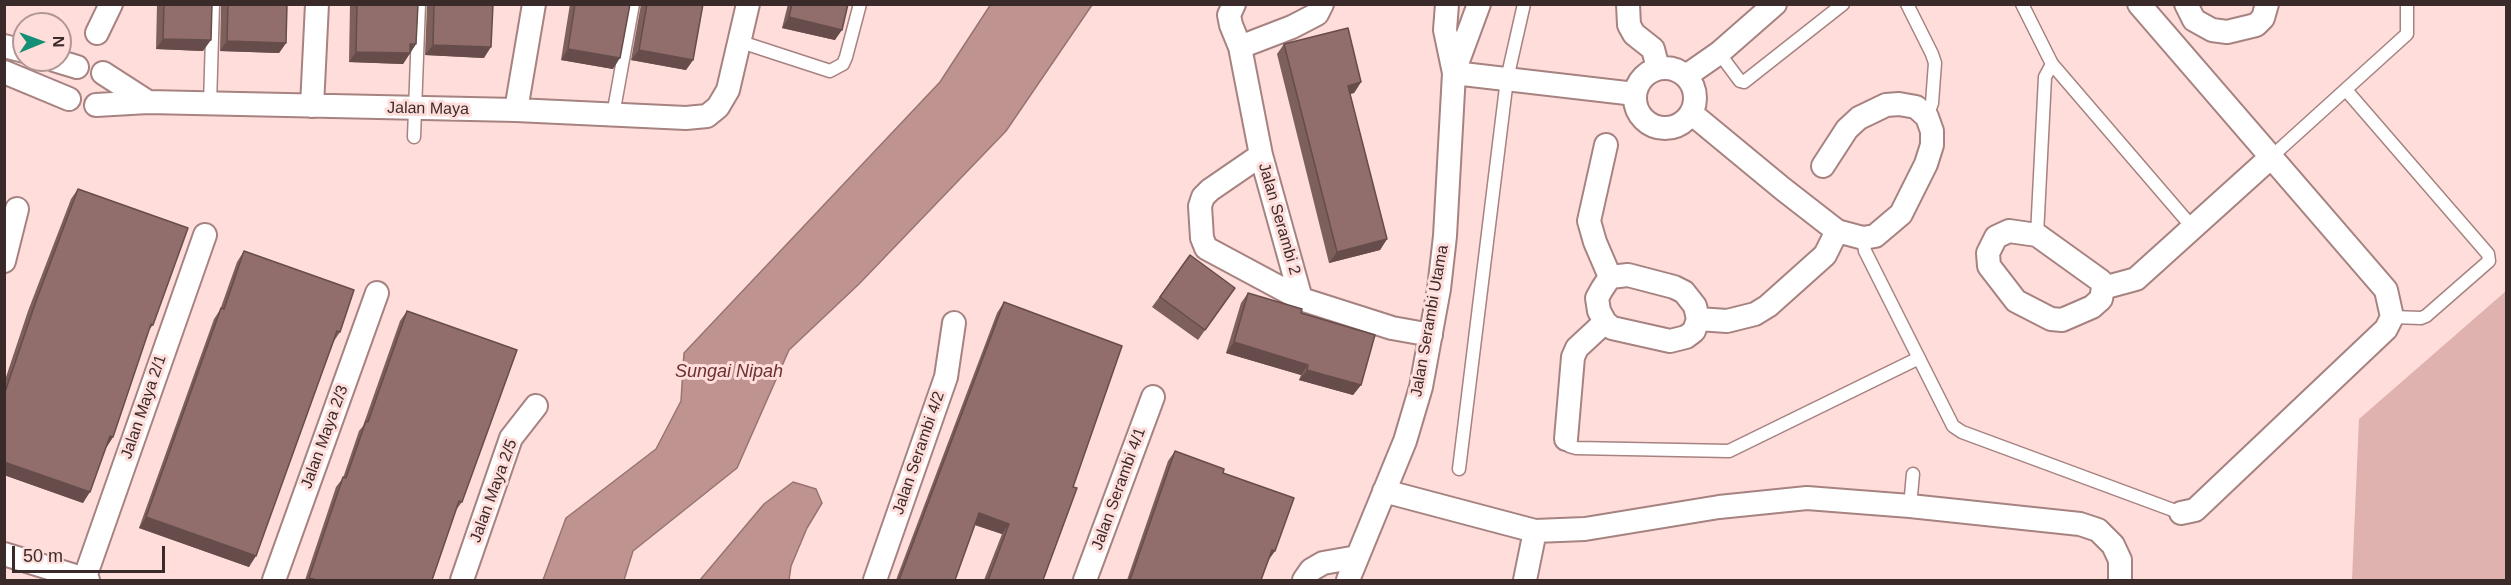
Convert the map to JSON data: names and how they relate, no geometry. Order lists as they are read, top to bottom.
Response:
{
  "streets": {
    "street": [
      "Jalan Maya",
      "Jalan Serambi 2",
      "Jalan Serambi Utama",
      "Jalan Maya 2/1",
      "Jalan Maya 2/3",
      "Jalan Serambi 4/2",
      "Jalan Serambi 4/1",
      "Jalan Maya 2/5"
    ]
  },
  "crossings": [
    ["Jalan Serambi 2", "Jalan Serambi Utama"]
  ],
  "water": ["Sungai Nipah"],
  "scale_bar": "50 m",
  "north": "right"
}
